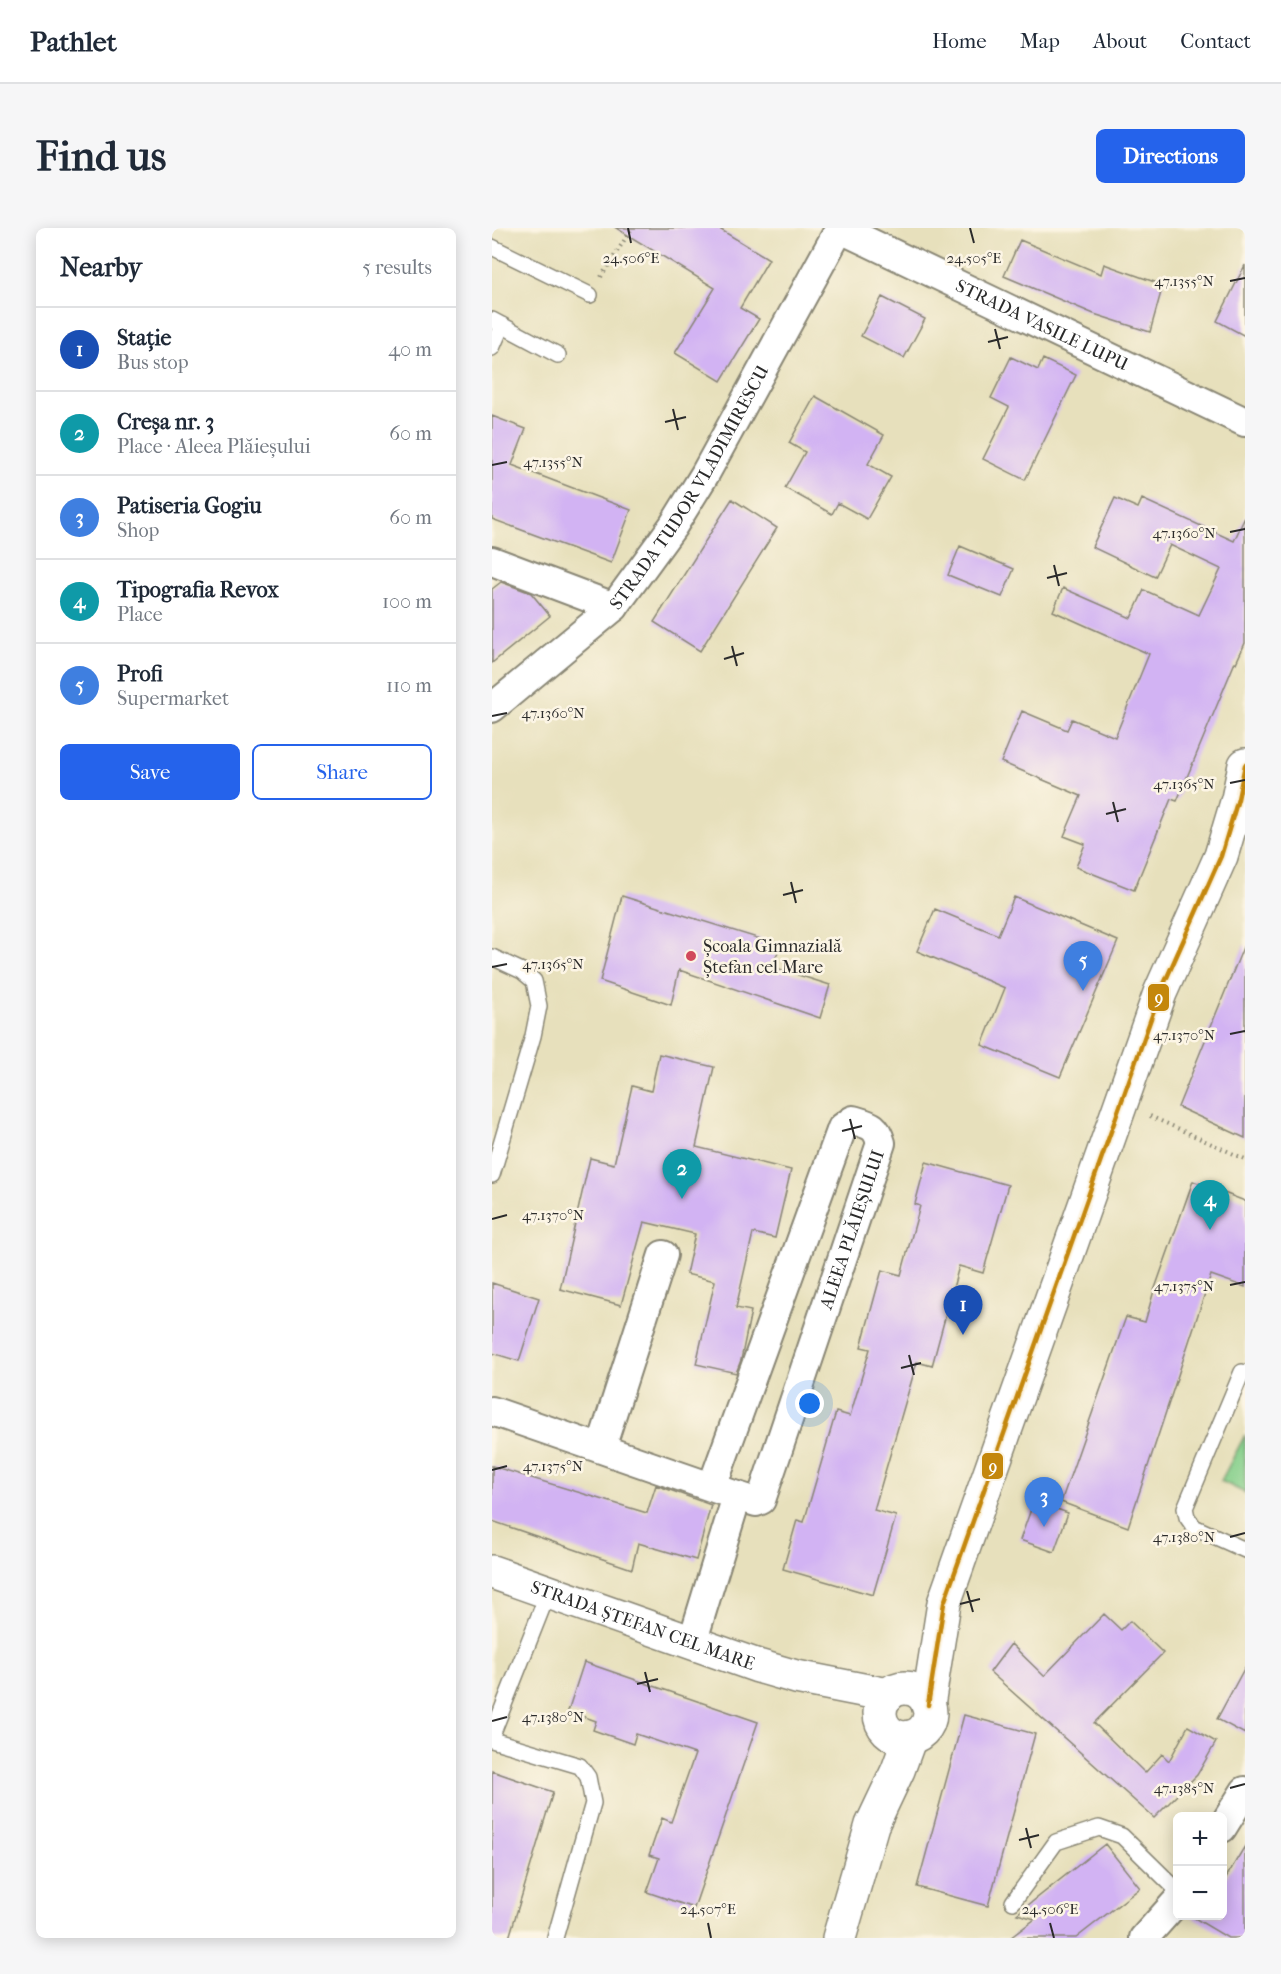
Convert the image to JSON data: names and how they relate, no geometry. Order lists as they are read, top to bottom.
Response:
{
  "streets": {
    "street": [
      "STRADA VASILE LUPU",
      "STRADA TUDOR VLADIMIRESCU",
      "ALEEA PLĂIEȘULUI",
      "STRADA ȘTEFAN CEL MARE"
    ]
  },
  "crossings": [
    ["STRADA VASILE LUPU", "STRADA TUDOR VLADIMIRESCU"],
    ["ALEEA PLĂIEȘULUI", "STRADA ȘTEFAN CEL MARE"]
  ],
  "places": ["Școala Gimnazială Ștefan cel Mare"],
  "lines": ["transit line 9"],
  "page": {
    "header": "Pathlet",
    "nav": [
      "Home",
      "Map",
      "About",
      "Contact"
    ],
    "buttons": [
      "Directions",
      ["Save", "Share"]
    ],
    "title": "Find us",
    "heading": ["Nearby", "5 results"],
    "list": [
      {
        "mark": "1",
        "name": "Stație",
        "note": "Bus stop",
        "value": "40 m"
      },
      {
        "mark": "2",
        "name": "Creșa nr. 3",
        "note": "Place · Aleea Plăieșului",
        "value": "60 m"
      },
      {
        "mark": "3",
        "name": "Patiseria Gogiu",
        "note": "Shop",
        "value": "60 m"
      },
      {
        "mark": "4",
        "name": "Tipografia Revox",
        "note": "Place",
        "value": "100 m"
      },
      {
        "mark": "5",
        "name": "Profi",
        "note": "Supermarket",
        "value": "110 m"
      }
    ],
    "pins": [
      "5",
      "2",
      "4",
      "1",
      "3"
    ],
    "map_buttons": ["+", "−"]
  },
  "coordinates": [
    "24.506°E",
    "24.505°E",
    "47.1355°N",
    "47.1360°N",
    "47.1365°N",
    "47.1370°N",
    "47.1375°N",
    "47.1380°N",
    "47.1385°N",
    "24.507°E"
  ]
}
